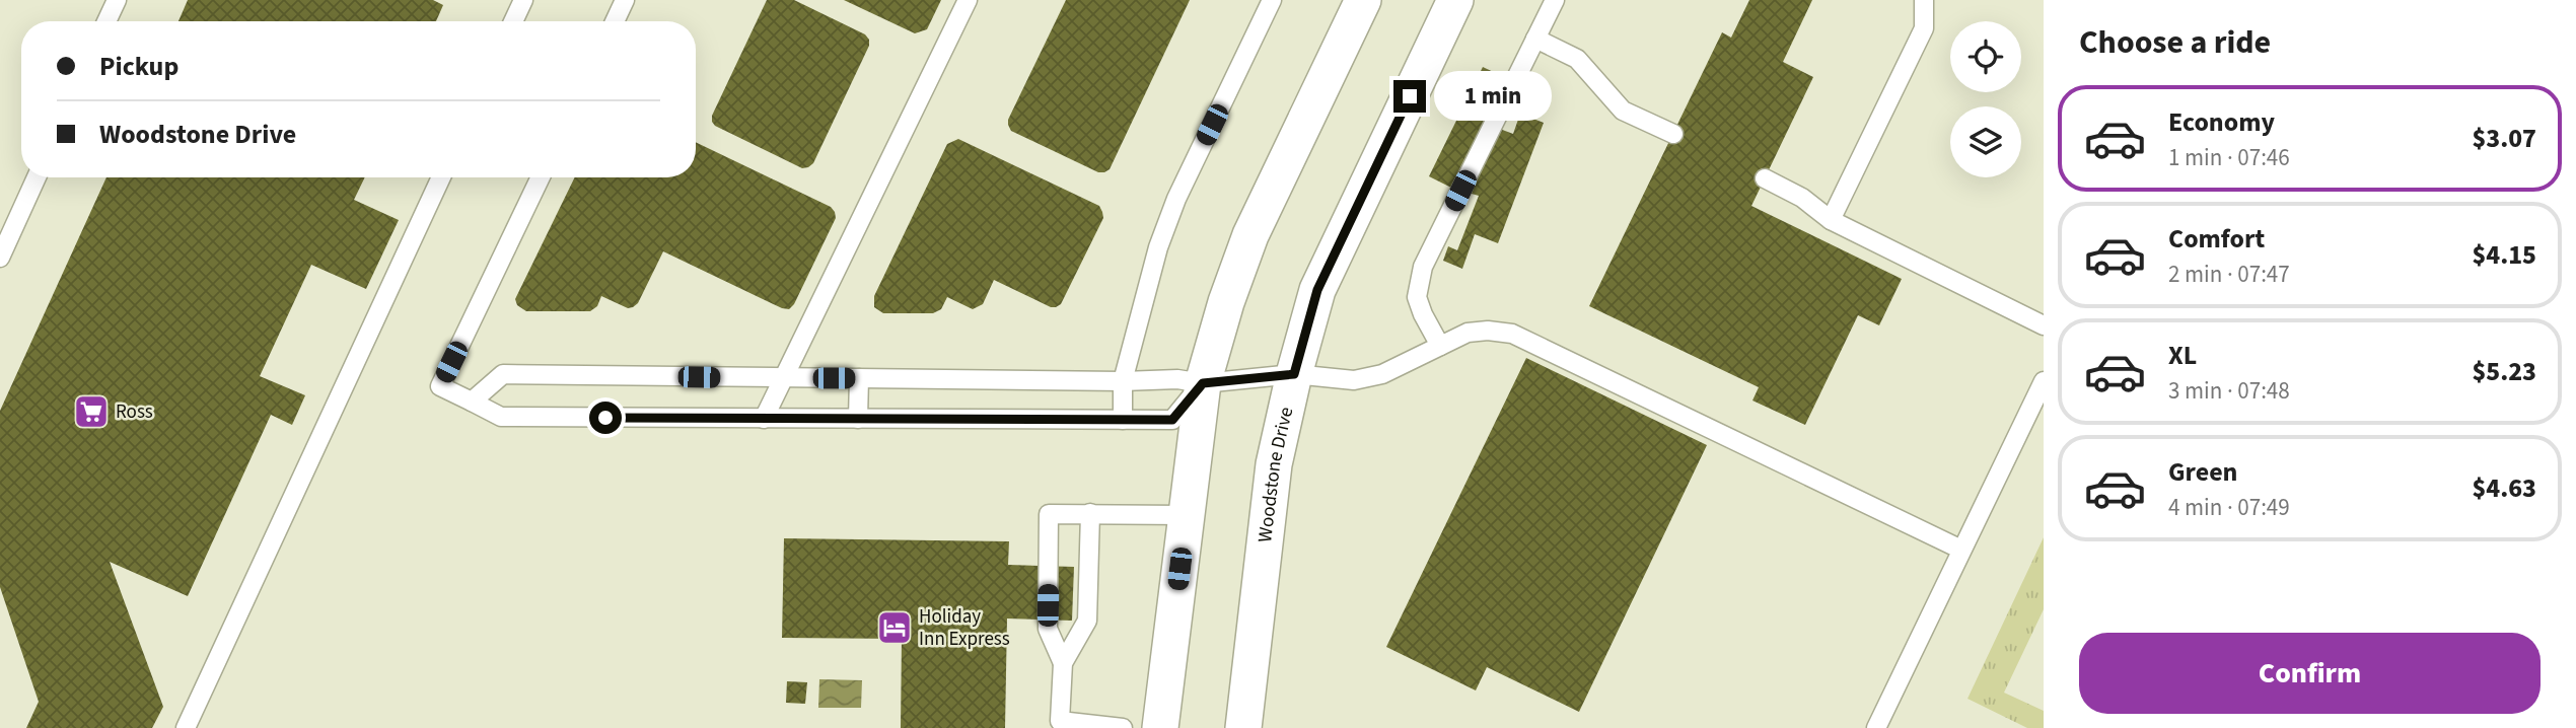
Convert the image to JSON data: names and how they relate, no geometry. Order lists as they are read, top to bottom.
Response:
{
  "streets": {
    "street": ["Woodstone Drive"]
  },
  "places": {
    "supermarket": ["Ross"],
    "hotel": ["Holiday Inn Express"]
  },
  "page": {
    "heading": "Choose a ride",
    "banner": ["Pickup", "Woodstone Drive"],
    "bubble": "1 min",
    "list": [
      {
        "name": "Economy",
        "note": "1 min · 07:46",
        "value": "$3.07"
      },
      {
        "name": "Comfort",
        "note": "2 min · 07:47",
        "value": "$4.15"
      },
      {
        "name": "XL",
        "note": "3 min · 07:48",
        "value": "$5.23"
      },
      {
        "name": "Green",
        "note": "4 min · 07:49",
        "value": "$4.63"
      }
    ],
    "buttons": "Confirm"
  }
}
